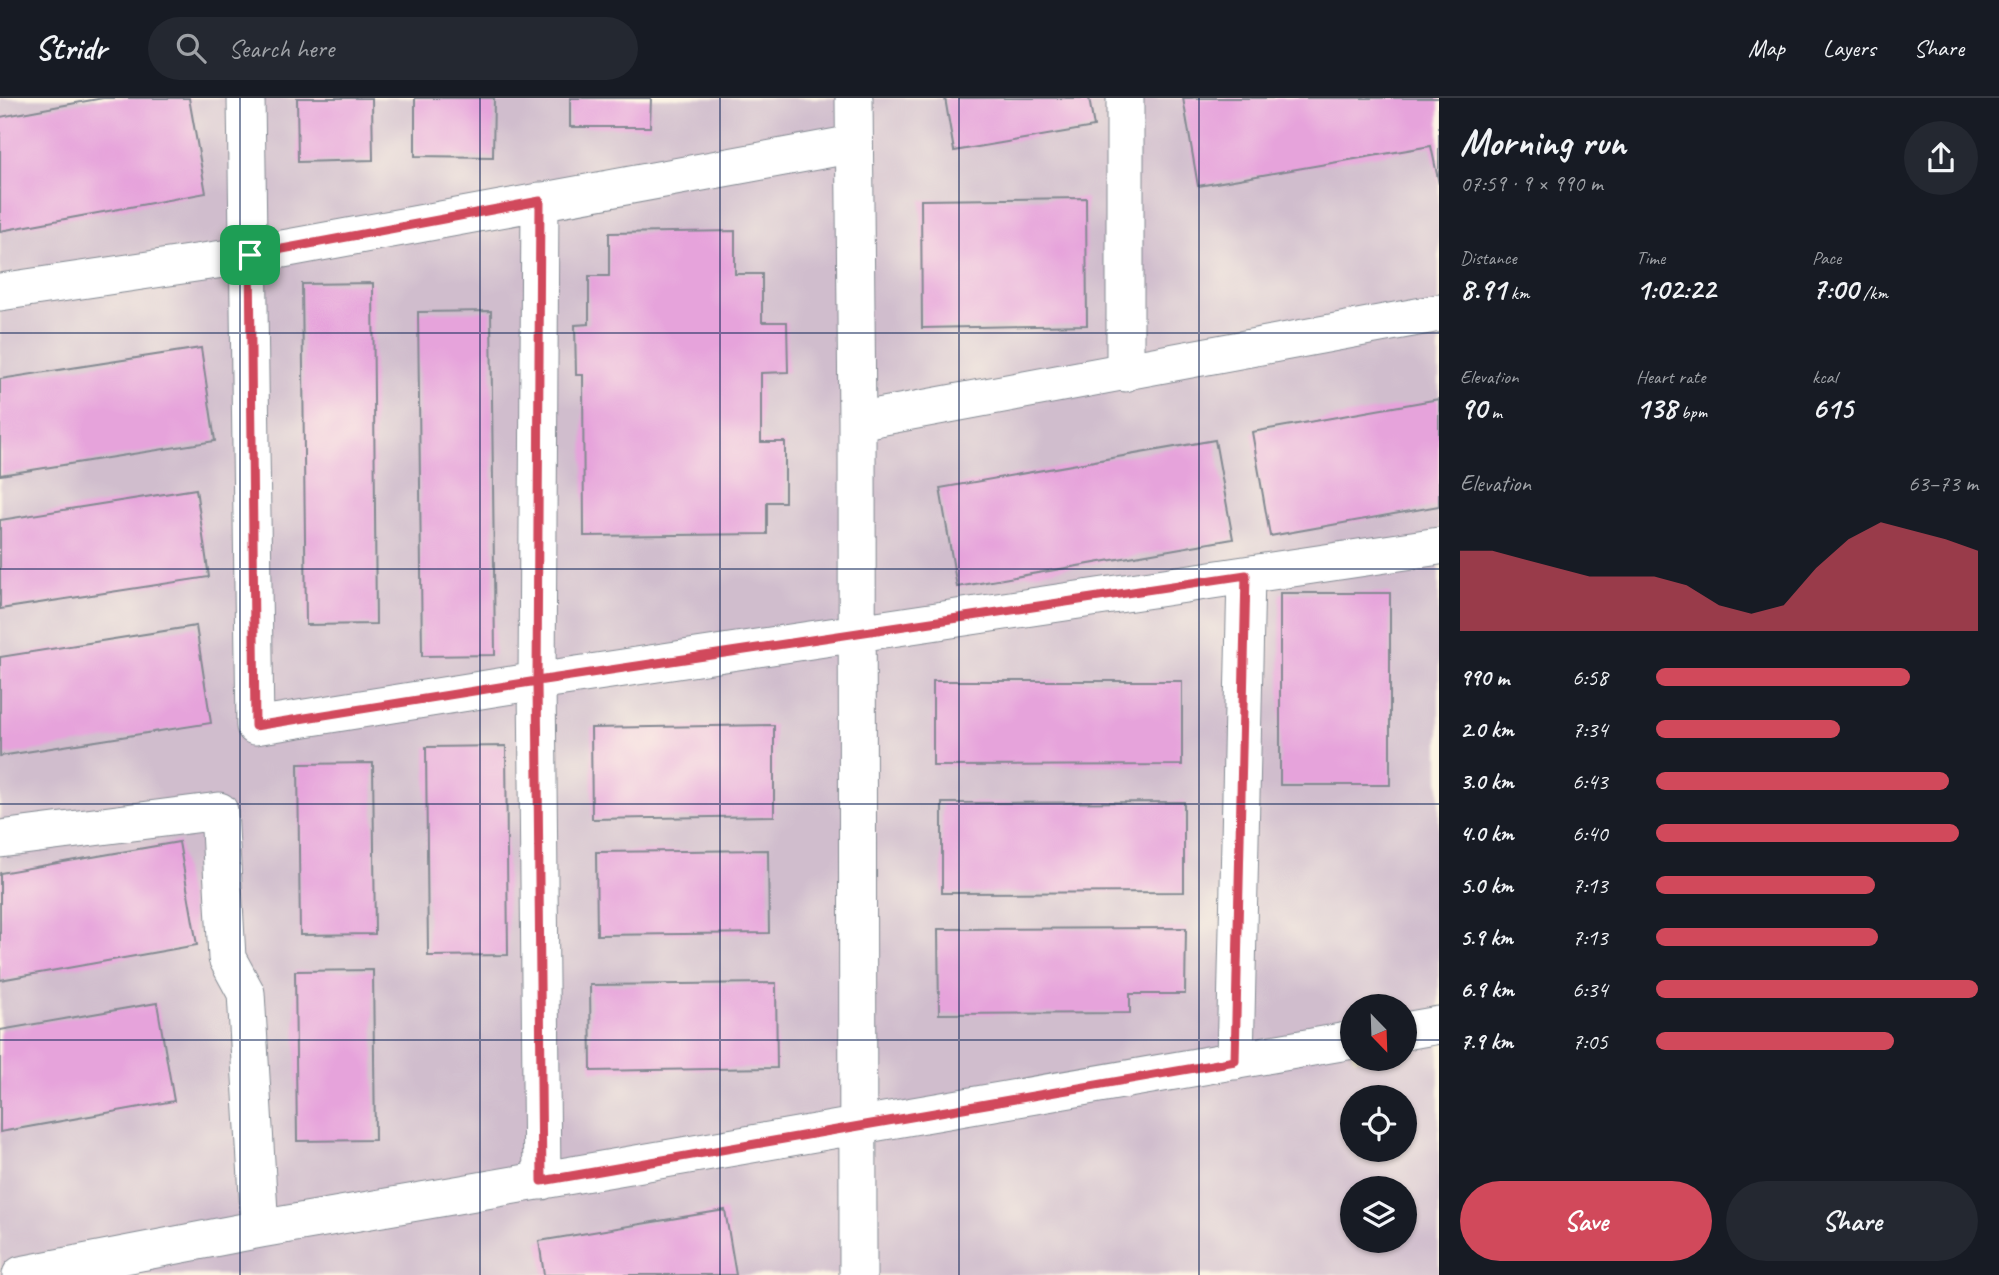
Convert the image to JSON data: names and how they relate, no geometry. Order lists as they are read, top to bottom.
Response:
{
  "north": "bottom right",
  "page": {
    "header": "Stridr",
    "search": "Search here",
    "nav": ["Map", "Layers", "Share"],
    "heading": ["Morning run", "07:59 · 9 × 990 m"],
    "stats": [
      ["Distance", "8.91 km"],
      ["Time", "1:02:22"],
      ["Pace", "7:00 /km"],
      ["Elevation", "90 m"],
      ["Heart rate", "138 bpm"],
      ["kcal", "615"]
    ],
    "chart": ["Elevation", "63–73 m"],
    "list": [
      {
        "name": "990 m",
        "note": "6:58"
      },
      {
        "name": "2.0 km",
        "note": "7:34"
      },
      {
        "name": "3.0 km",
        "note": "6:43"
      },
      {
        "name": "4.0 km",
        "note": "6:40"
      },
      {
        "name": "5.0 km",
        "note": "7:13"
      },
      {
        "name": "5.9 km",
        "note": "7:13"
      },
      {
        "name": "6.9 km",
        "note": "6:34"
      },
      {
        "name": "7.9 km",
        "note": "7:05"
      }
    ],
    "buttons": ["Save", "Share"]
  }
}
